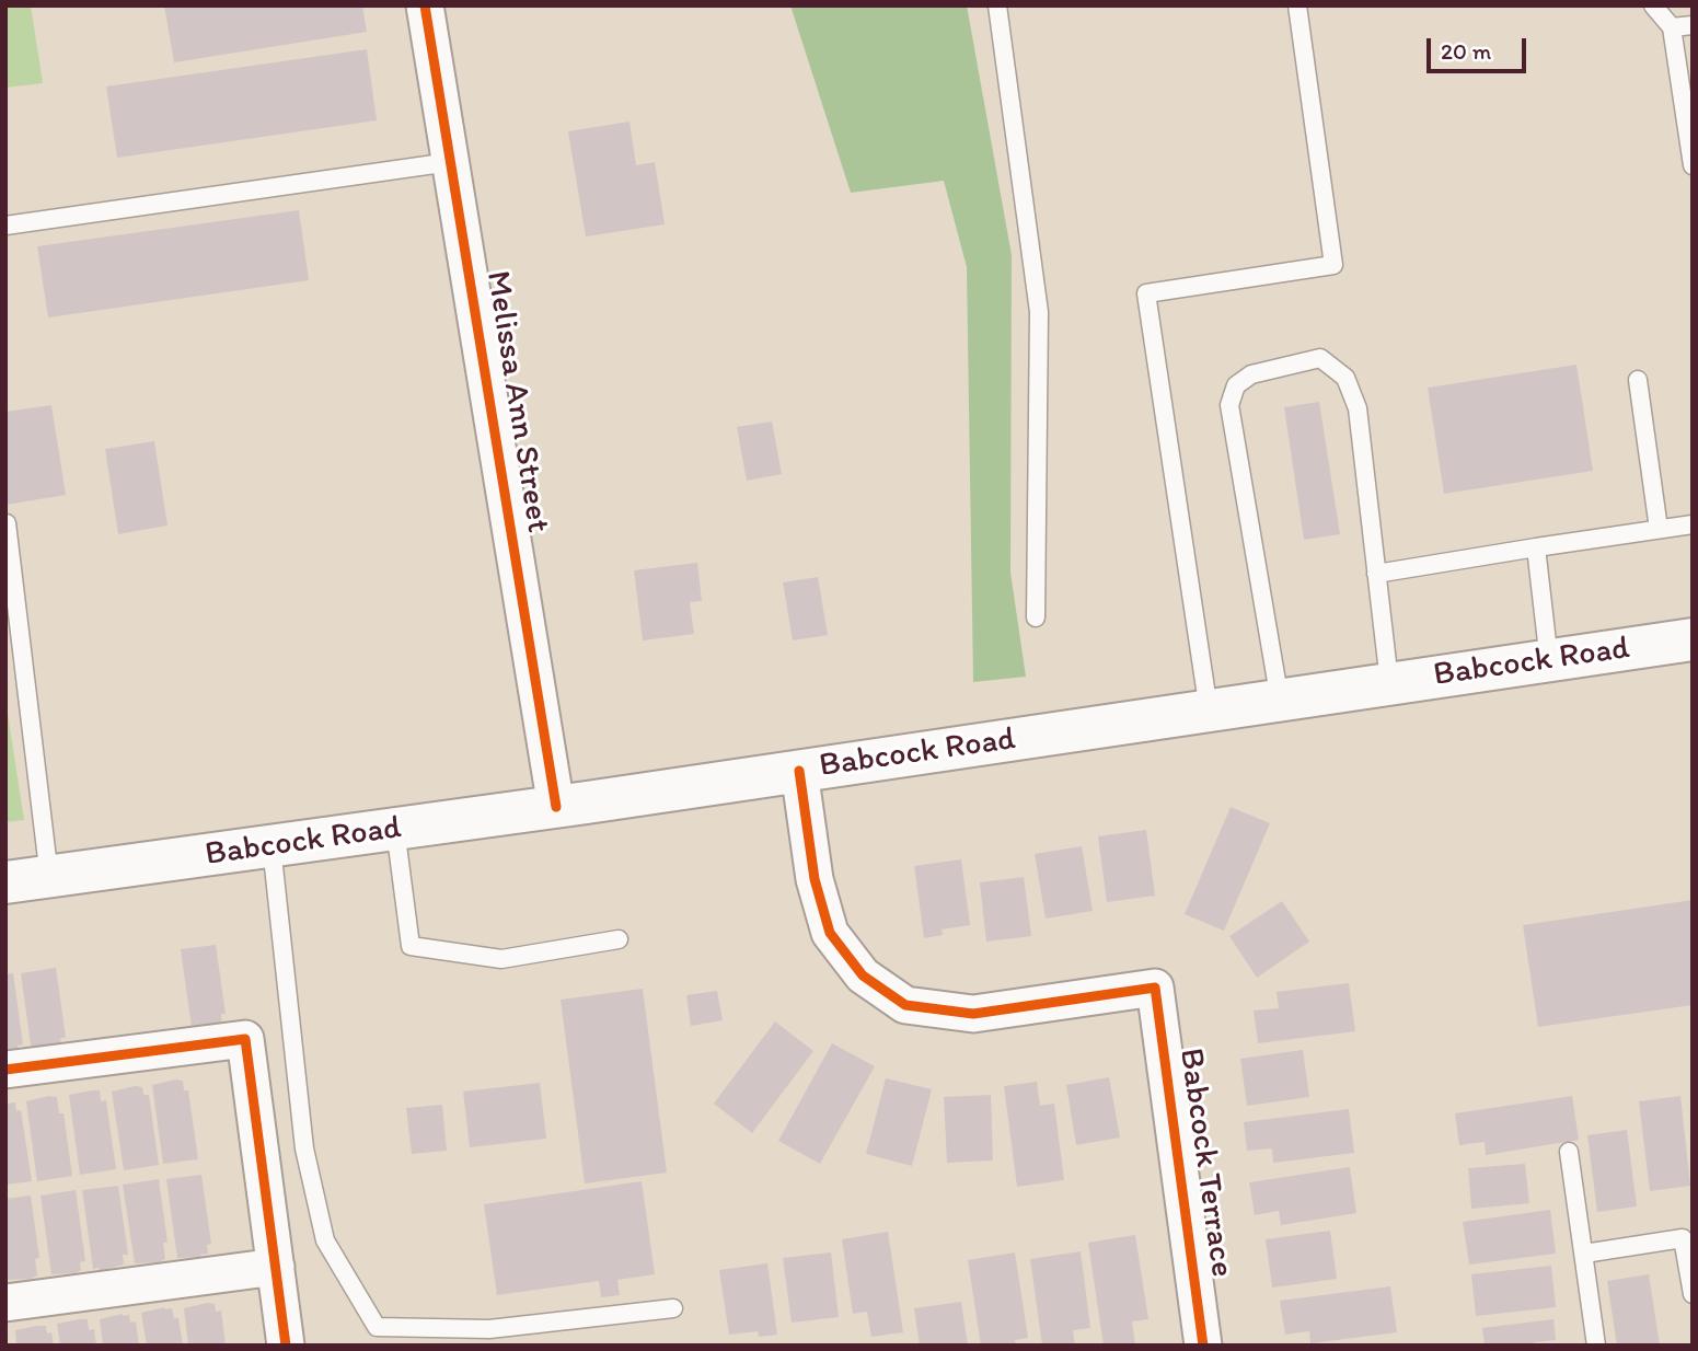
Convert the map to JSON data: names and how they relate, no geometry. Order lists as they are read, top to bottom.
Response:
{
  "streets": {
    "main road": ["Babcock Road"],
    "street": ["Melissa Ann Street", "Babcock Terrace"]
  },
  "crossings": [
    ["Melissa Ann Street", "Babcock Road"],
    ["Babcock Road", "Babcock Terrace"]
  ],
  "scale_bar": "20 m"
}
